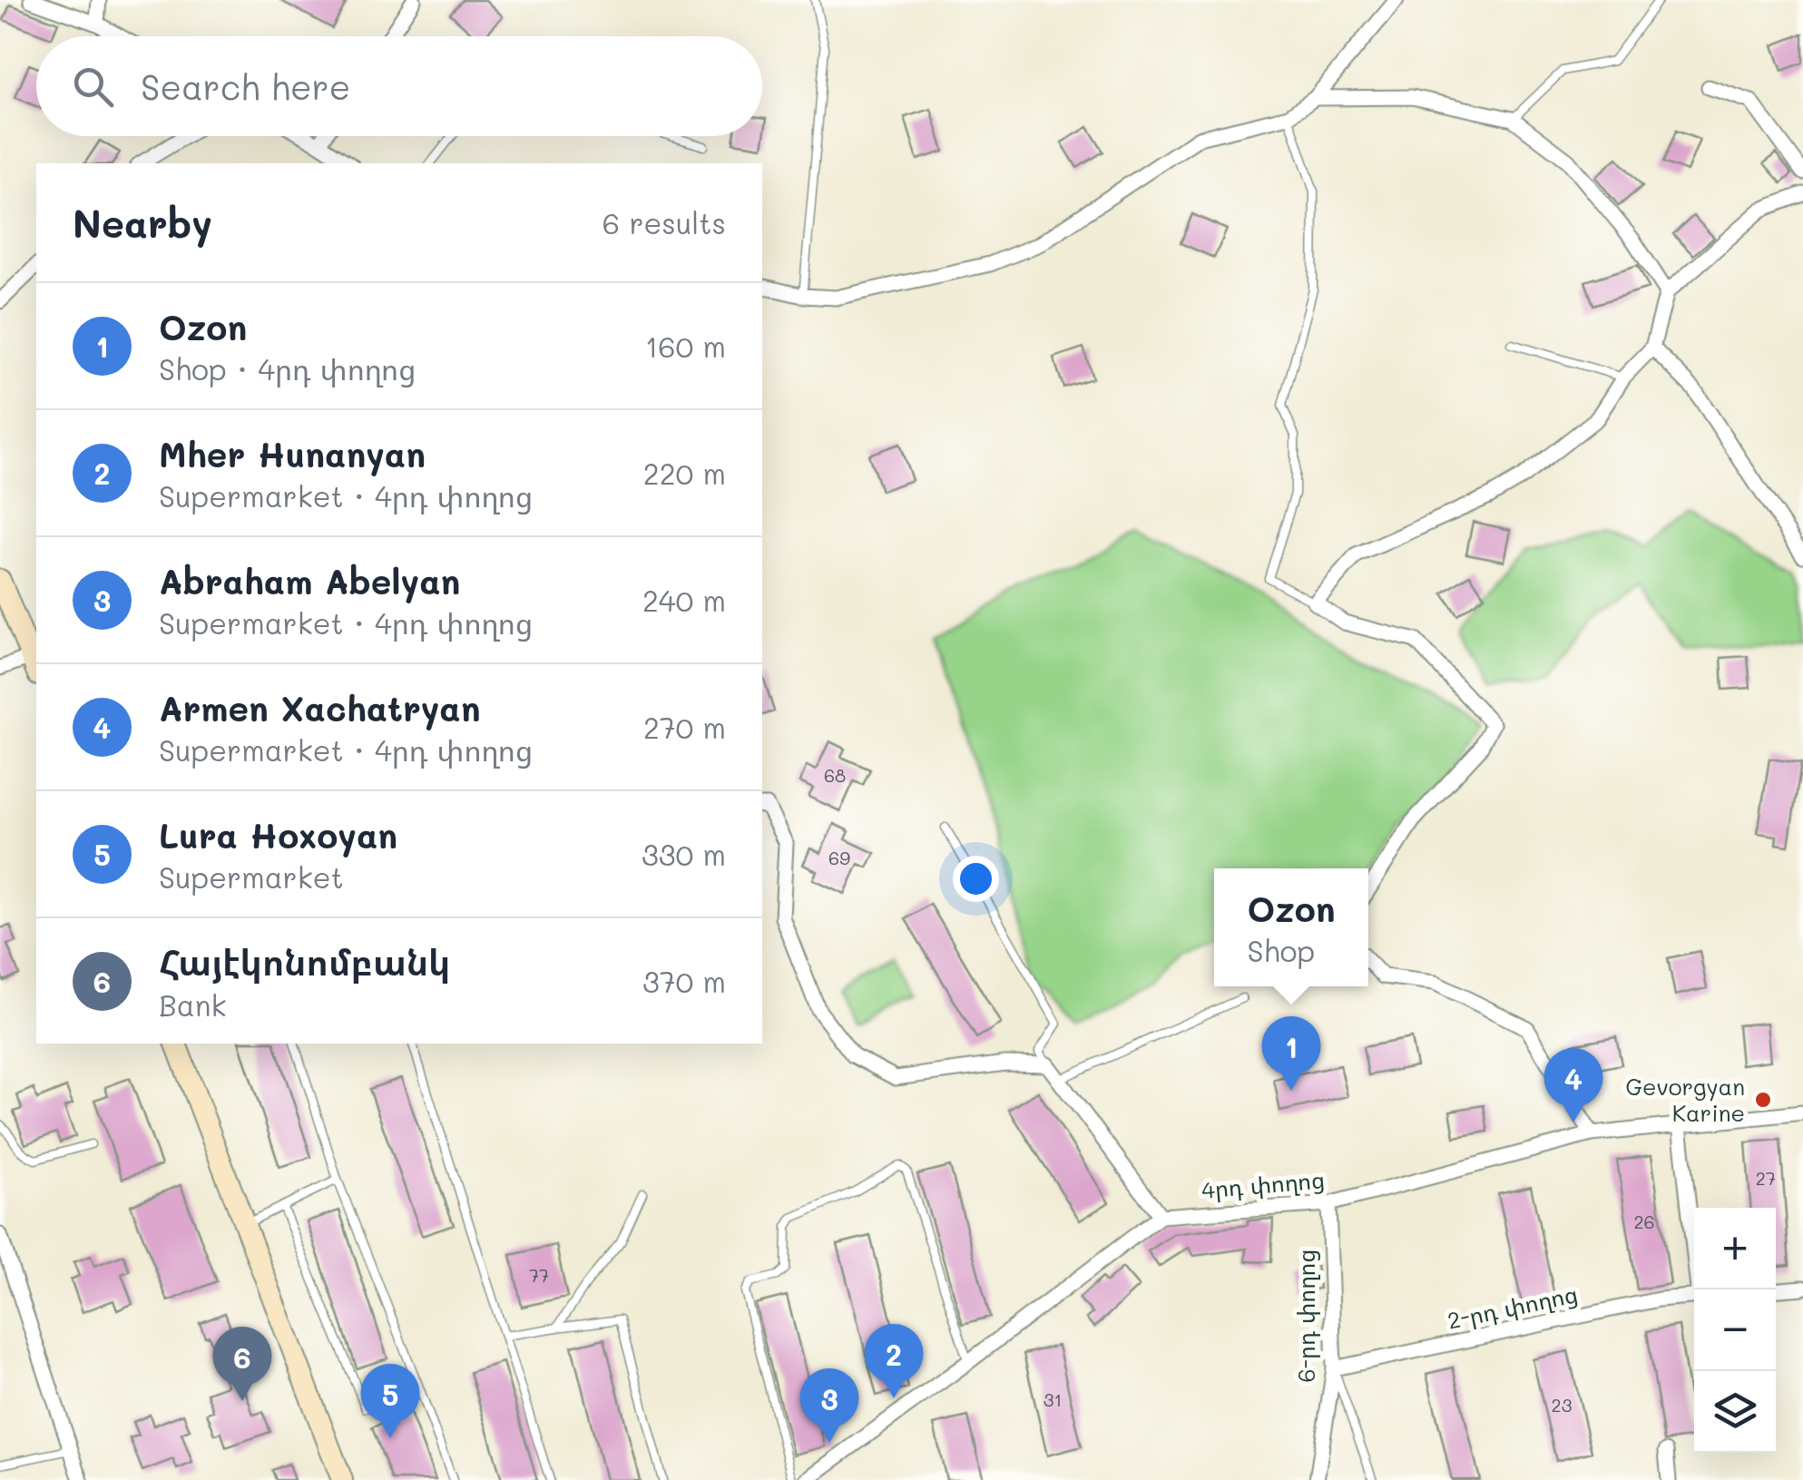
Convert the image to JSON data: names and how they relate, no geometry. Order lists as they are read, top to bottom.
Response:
{
  "streets": {
    "street": ["4րդ փողոց", "2-րդ փողոց", "6-րդ փողոց"]
  },
  "crossings": [
    ["4րդ փողոց", "6-րդ փողոց"],
    ["2-րդ փողոց", "6-րդ փողոց"]
  ],
  "places": ["Gevorgyan Karine"],
  "house_numbers": [
    "68",
    "69",
    "27",
    "26",
    "77",
    "31",
    "23"
  ],
  "page": {
    "search": "Search here",
    "heading": ["Nearby", "6 results"],
    "list": [
      {
        "mark": "1",
        "name": "Ozon",
        "note": "Shop · 4րդ փողոց",
        "value": "160 m"
      },
      {
        "mark": "2",
        "name": "Mher Hunanyan",
        "note": "Supermarket · 4րդ փողոց",
        "value": "220 m"
      },
      {
        "mark": "3",
        "name": "Abraham Abelyan",
        "note": "Supermarket · 4րդ փողոց",
        "value": "240 m"
      },
      {
        "mark": "4",
        "name": "Armen Xachatryan",
        "note": "Supermarket · 4րդ փողոց",
        "value": "270 m"
      },
      {
        "mark": "5",
        "name": "Lura Hoxoyan",
        "note": "Supermarket",
        "value": "330 m"
      },
      {
        "mark": "6",
        "name": "Հայէկոնոմբանկ",
        "note": "Bank",
        "value": "370 m"
      }
    ],
    "popup": ["Ozon", "Shop"],
    "pins": [
      "1",
      "4",
      "2",
      "6",
      "5",
      "3"
    ],
    "map_buttons": ["+", "−"]
  }
}
